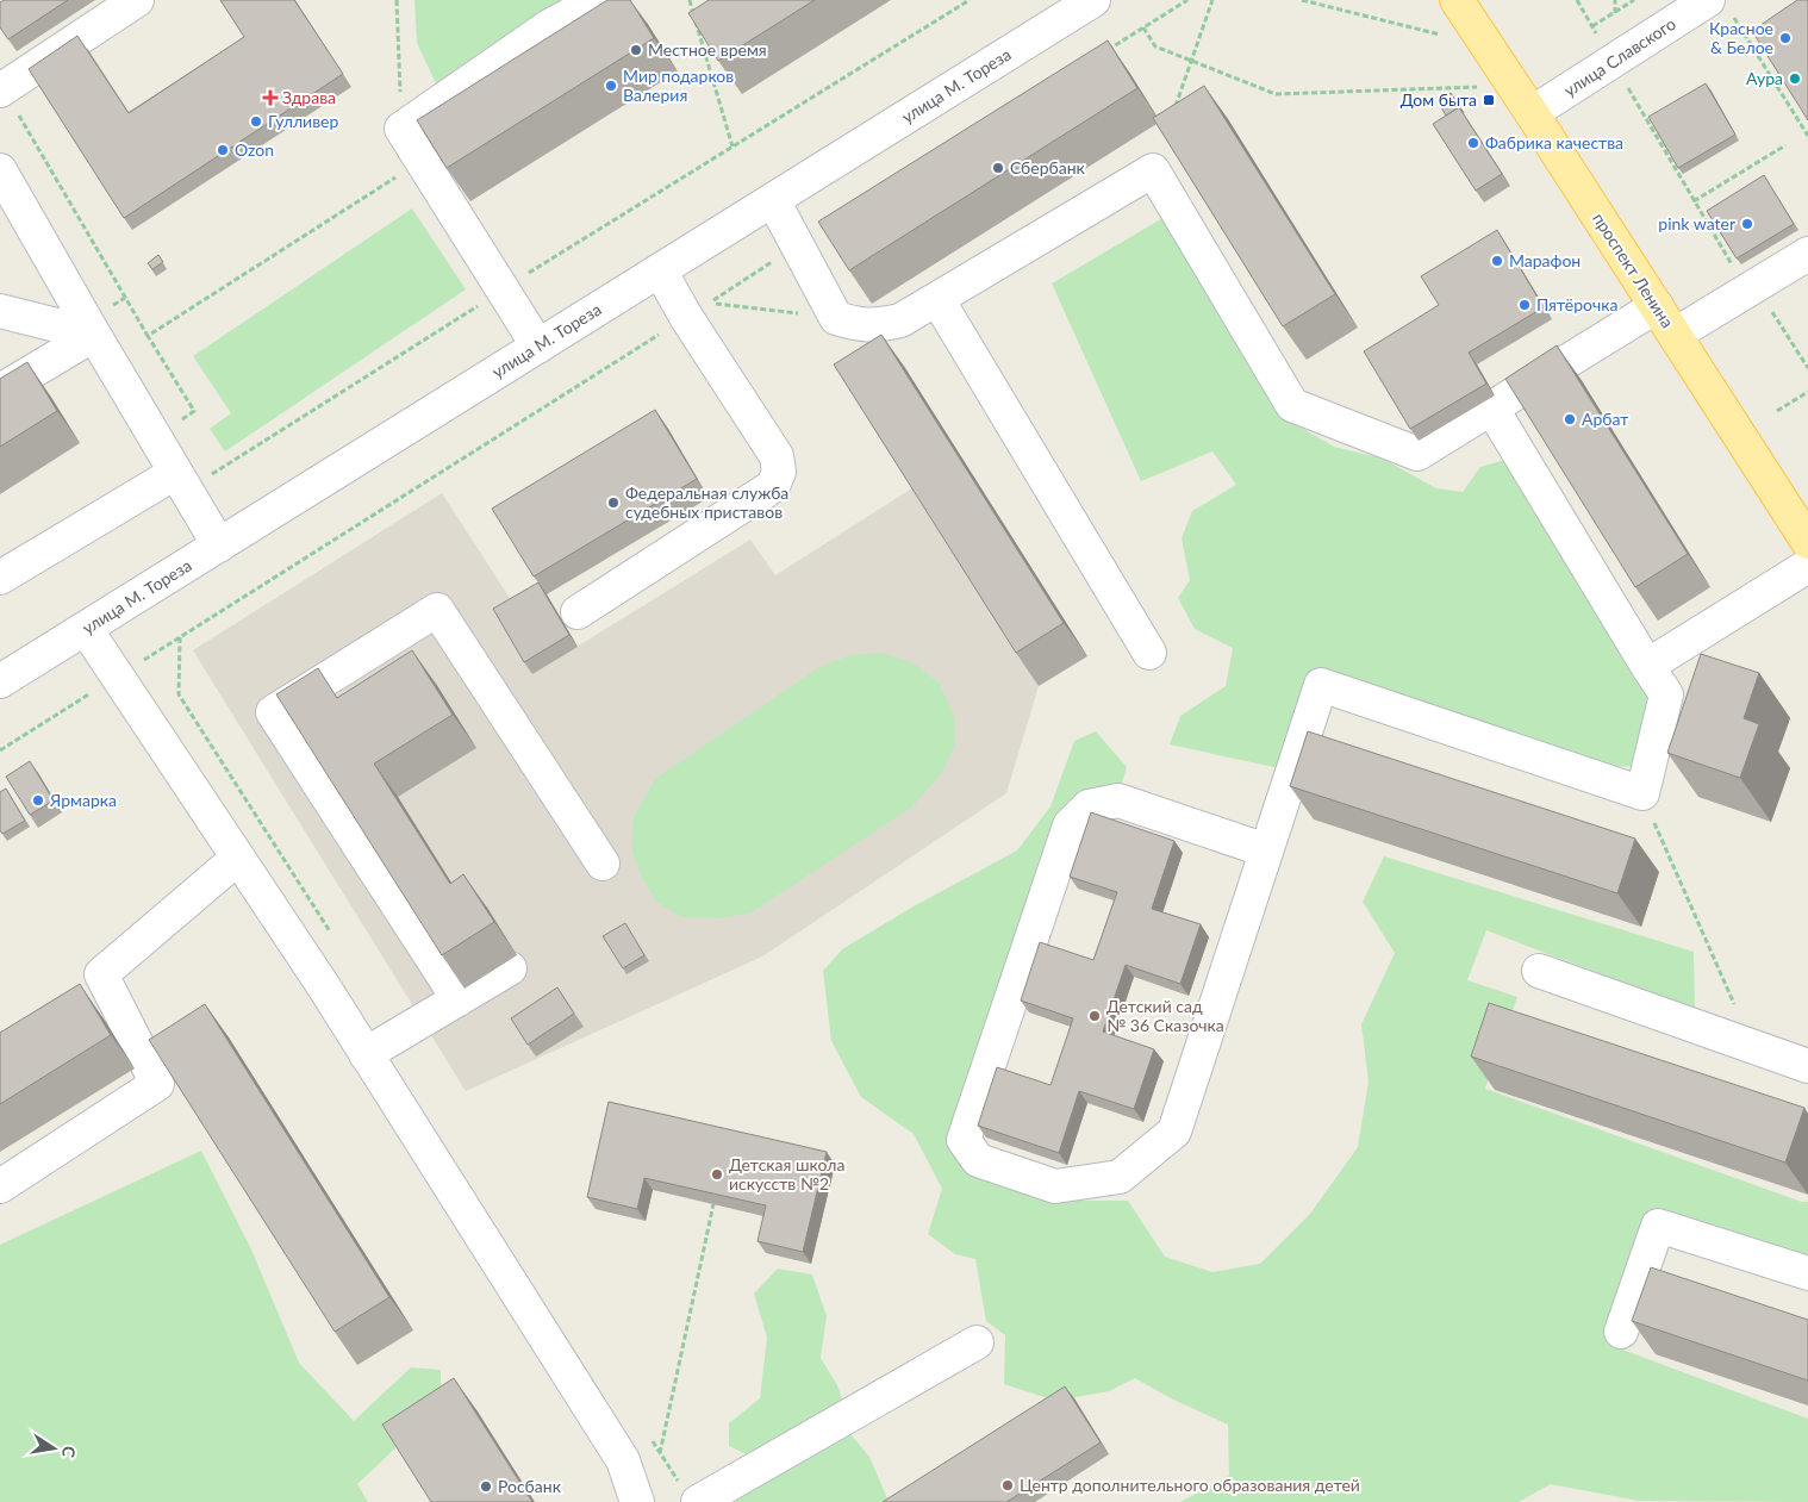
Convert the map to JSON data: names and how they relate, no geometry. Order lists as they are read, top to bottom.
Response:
{
  "streets": {
    "main road": ["проспект Ленина"],
    "street": ["улица Славского", "улица М. Тореза"]
  },
  "crossings": [
    ["улица Славского", "проспект Ленина"]
  ],
  "places": {
    "other": [
      "Красное & Белое",
      "Местное время",
      "Аура",
      "Мир подарков Валерия",
      "Гулливер",
      "Фабрика качества",
      "Ozon",
      "Сбербанк",
      "pink water",
      "Марафон",
      "Пятёрочка",
      "Арбат",
      "Федеральная служба судебных приставов",
      "Ярмарка",
      "Детский сад № 36 Сказочка",
      "Детская школа искусств №2",
      "Центр дополнительного образования детей",
      "Росбанк"
    ],
    "health": ["Здрава"],
    "transit": ["Дом быта"]
  },
  "north": "right"
}
